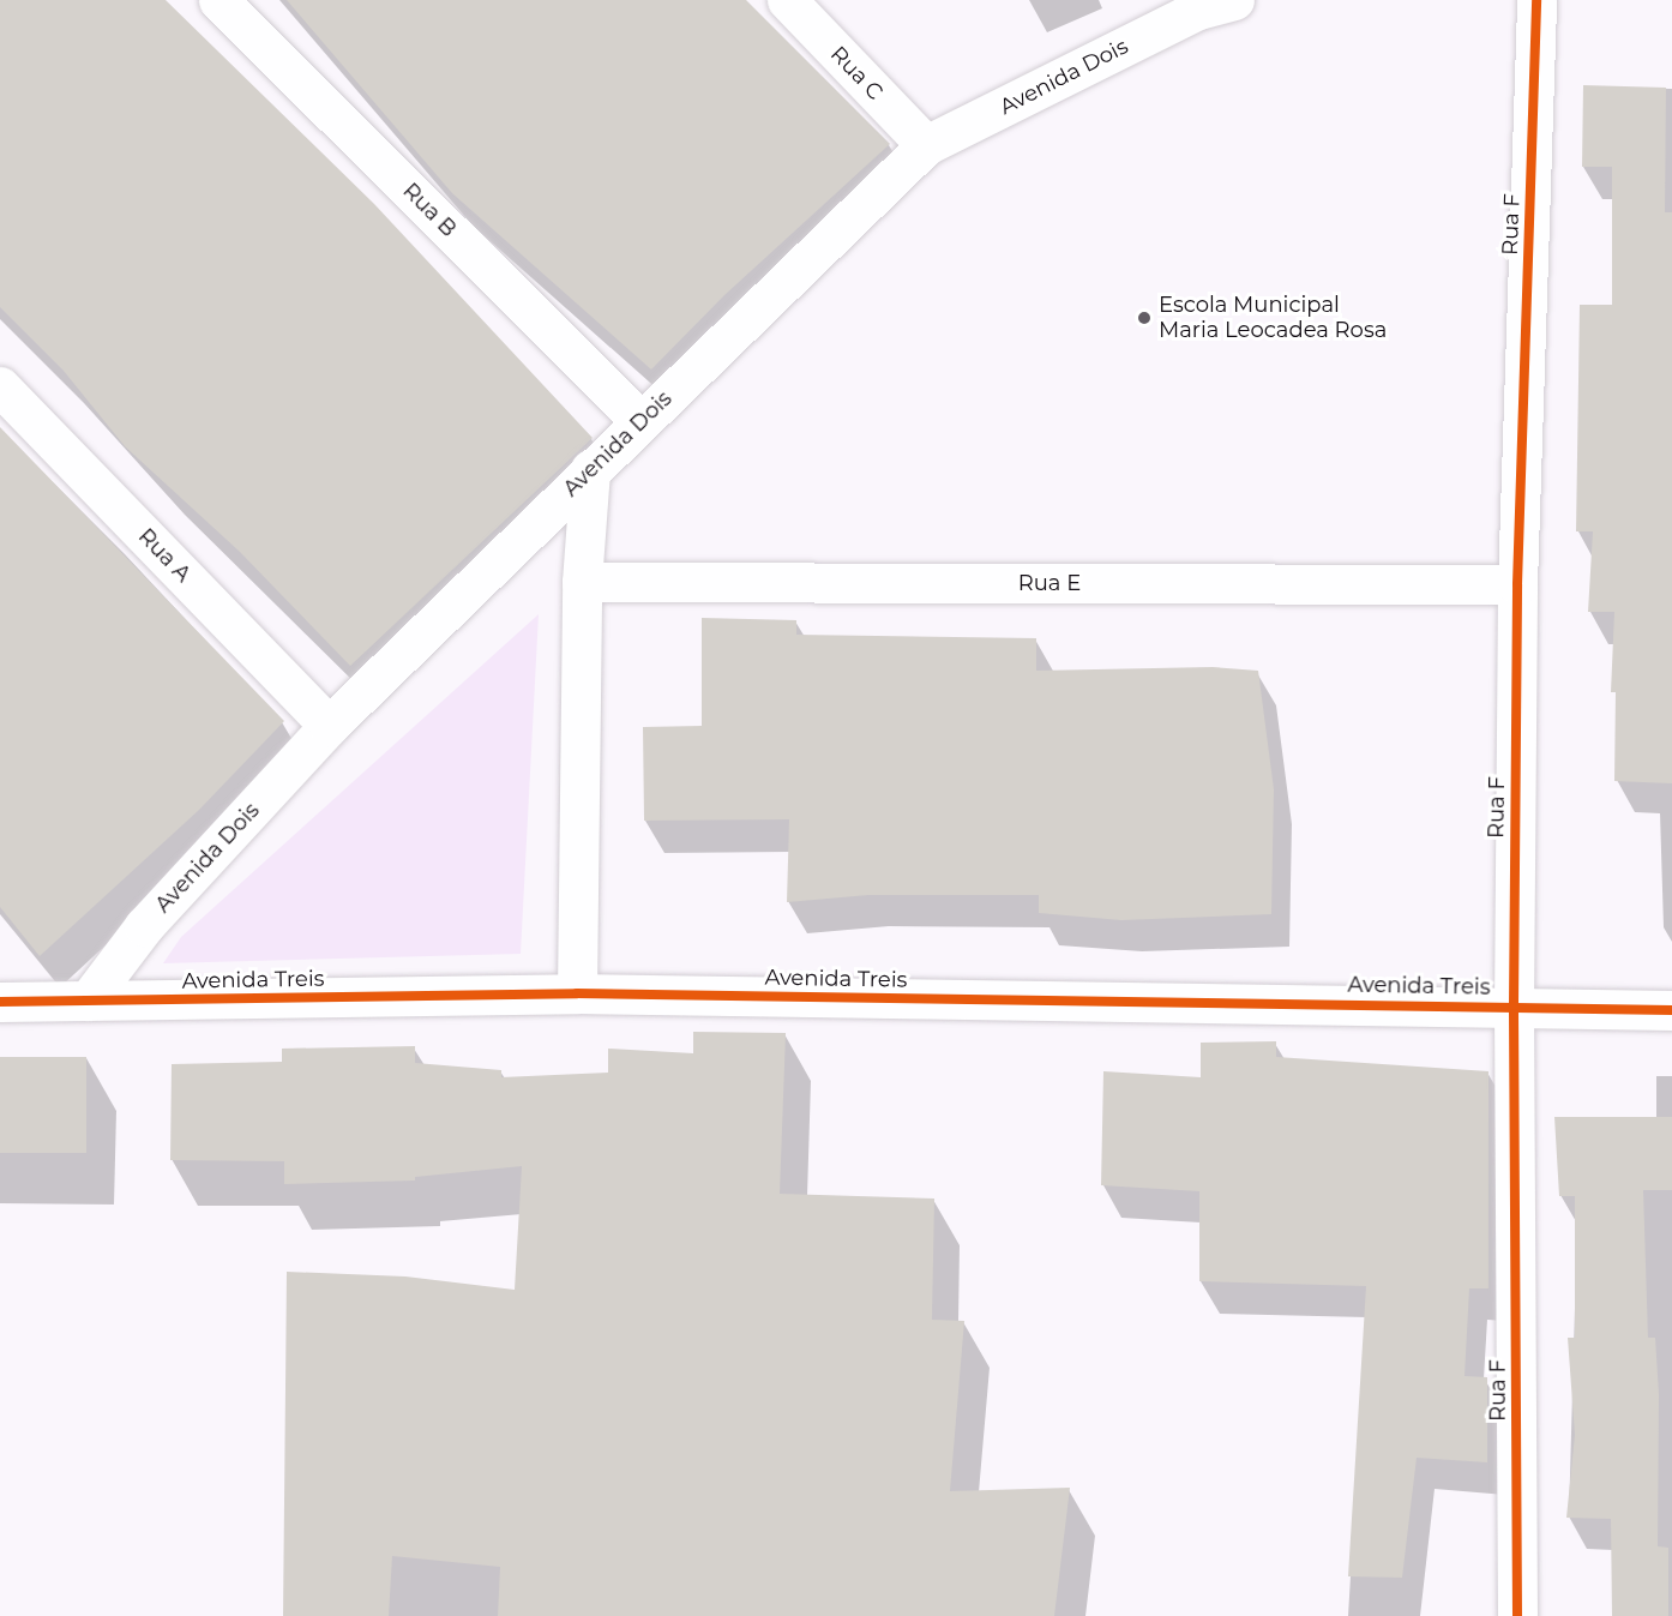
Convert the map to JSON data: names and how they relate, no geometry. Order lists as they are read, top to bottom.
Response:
{
  "streets": {
    "street": [
      "Rua C",
      "Avenida Dois",
      "Rua B",
      "Rua F",
      "Rua A",
      "Rua E",
      "Avenida Treis"
    ]
  },
  "crossings": [
    ["Rua C", "Avenida Dois"],
    ["Avenida Dois", "Rua B"],
    ["Avenida Dois", "Rua A"],
    ["Avenida Dois", "Avenida Treis"],
    ["Rua F", "Rua E"],
    ["Rua F", "Avenida Treis"]
  ],
  "places": ["Escola Municipal Maria Leocadea Rosa"]
}
